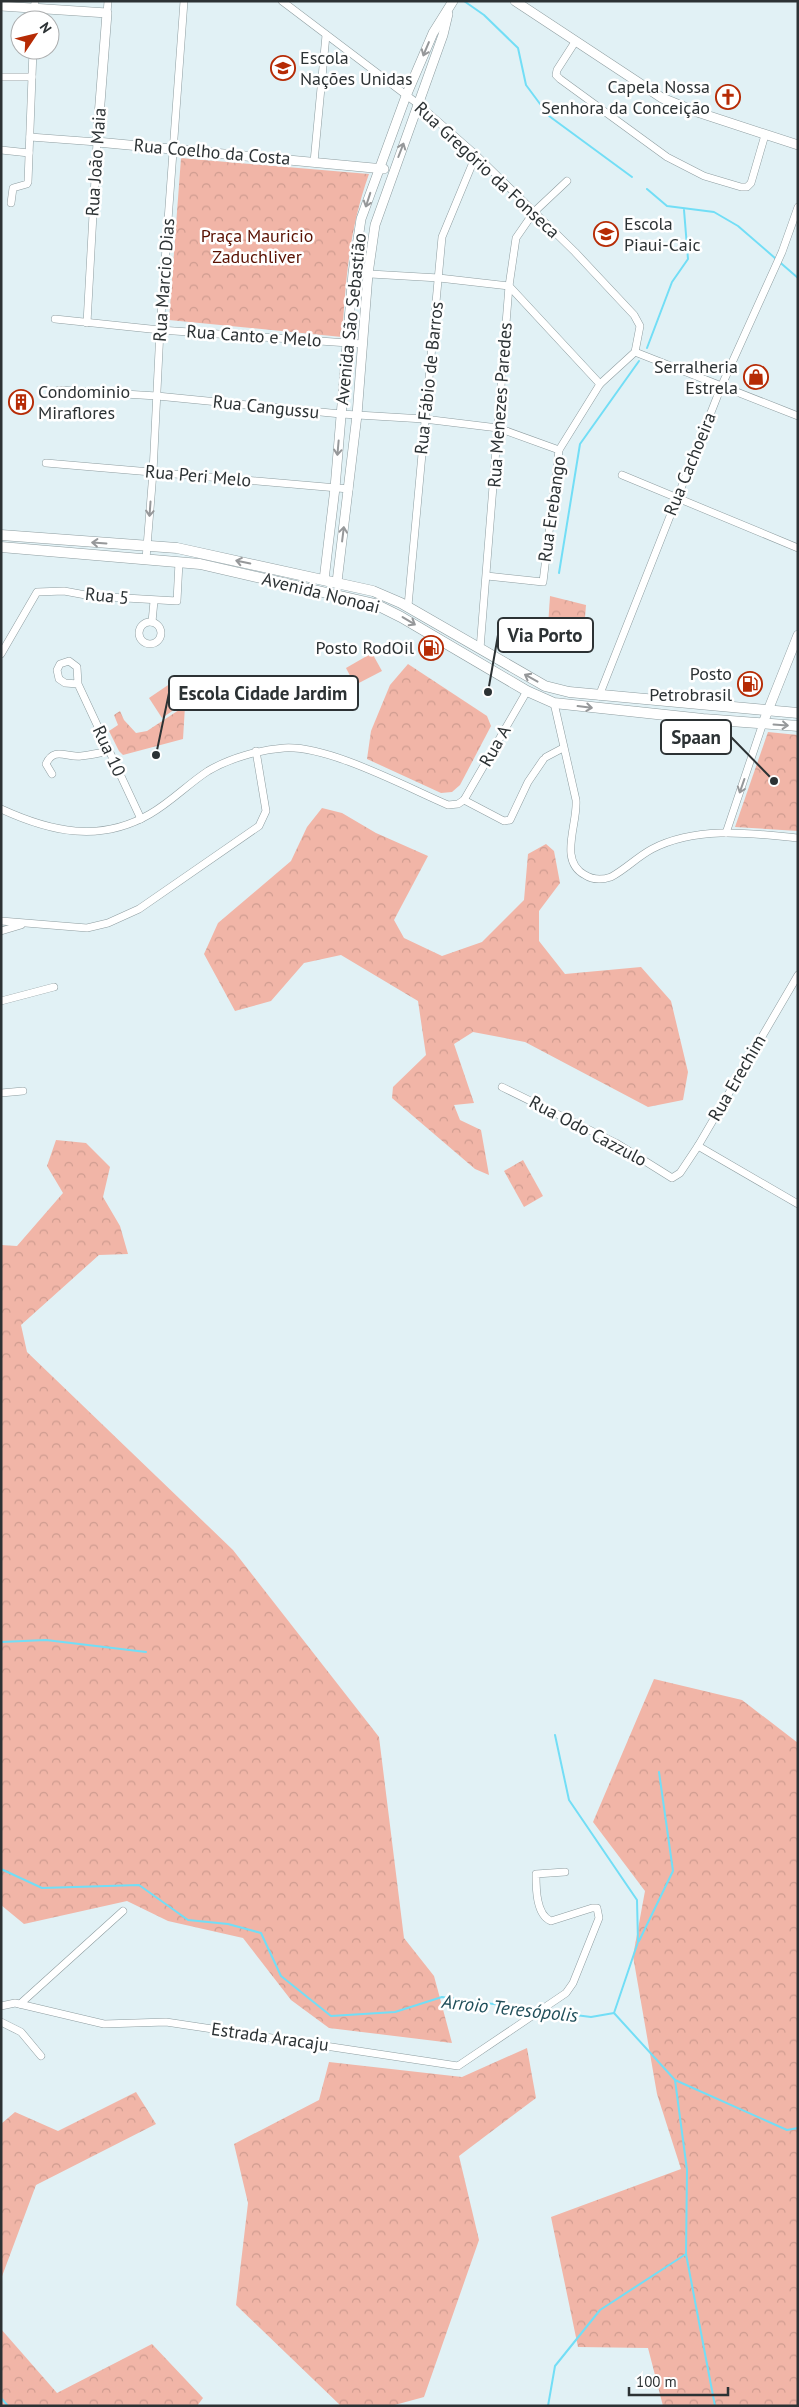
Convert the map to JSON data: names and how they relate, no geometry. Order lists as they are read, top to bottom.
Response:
{
  "streets": {
    "main road": ["Avenida Nonoai"],
    "street": [
      "Rua Coelho da Costa",
      "Rua João Maia",
      "Rua Gregório da Fonseca",
      "Rua Marcio Dias",
      "Avenida São Sebastião",
      "Rua Canto e Melo",
      "Rua Fábio de Barros",
      "Rua Menezes Paredes",
      "Rua Cangussu",
      "Rua Cachoeira",
      "Rua Peri Melo",
      "Rua Erebango",
      "Rua 5",
      "Rua A",
      "Rua 10",
      "Rua Erechim",
      "Rua Odo Cazzulo",
      "Estrada Aracaju"
    ]
  },
  "crossings": [
    ["Rua Coelho da Costa", "Rua João Maia"],
    ["Rua Coelho da Costa", "Rua Marcio Dias"],
    ["Rua Coelho da Costa", "Avenida São Sebastião"],
    ["Rua João Maia", "Rua Canto e Melo"],
    ["Rua Gregório da Fonseca", "Avenida São Sebastião"],
    ["Rua Gregório da Fonseca", "Rua Fábio de Barros"],
    ["Rua Gregório da Fonseca", "Rua Menezes Paredes"],
    ["Rua Gregório da Fonseca", "Rua Erebango"],
    ["Rua Marcio Dias", "Rua Canto e Melo"],
    ["Rua Marcio Dias", "Rua Cangussu"],
    ["Rua Marcio Dias", "Rua Peri Melo"],
    ["Rua Marcio Dias", "Avenida Nonoai"],
    ["Avenida São Sebastião", "Rua Canto e Melo"],
    ["Avenida São Sebastião", "Rua Cangussu"],
    ["Avenida São Sebastião", "Rua Peri Melo"],
    ["Avenida São Sebastião", "Avenida Nonoai"],
    ["Rua Fábio de Barros", "Rua Cangussu"],
    ["Rua Fábio de Barros", "Avenida Nonoai"],
    ["Rua Menezes Paredes", "Rua Cangussu"],
    ["Rua Menezes Paredes", "Rua Erebango"],
    ["Rua Menezes Paredes", "Avenida Nonoai"],
    ["Rua Cangussu", "Rua Erebango"],
    ["Rua Cachoeira", "Avenida Nonoai"],
    ["Avenida Nonoai", "Rua 5"],
    ["Avenida Nonoai", "Rua A"],
    ["Rua Erechim", "Rua Odo Cazzulo"]
  ],
  "water": ["Arroio Teresópolis"],
  "parks": ["Praça Mauricio Zaduchliver"],
  "places": {
    "school or university": ["Escola Nações Unidas", "Escola Piaui-Caic"],
    "church": ["Capela Nossa Senhora da Conceição"],
    "shop": ["Serralheria Estrela"],
    "building": ["Condominio Miraflores"],
    "fuel station": ["Posto RodOil", "Posto Petrobrasil"],
    "other": ["Via Porto", "Escola Cidade Jardim", "Spaan"]
  },
  "scale_bar": "100 m",
  "north": "top right"
}
